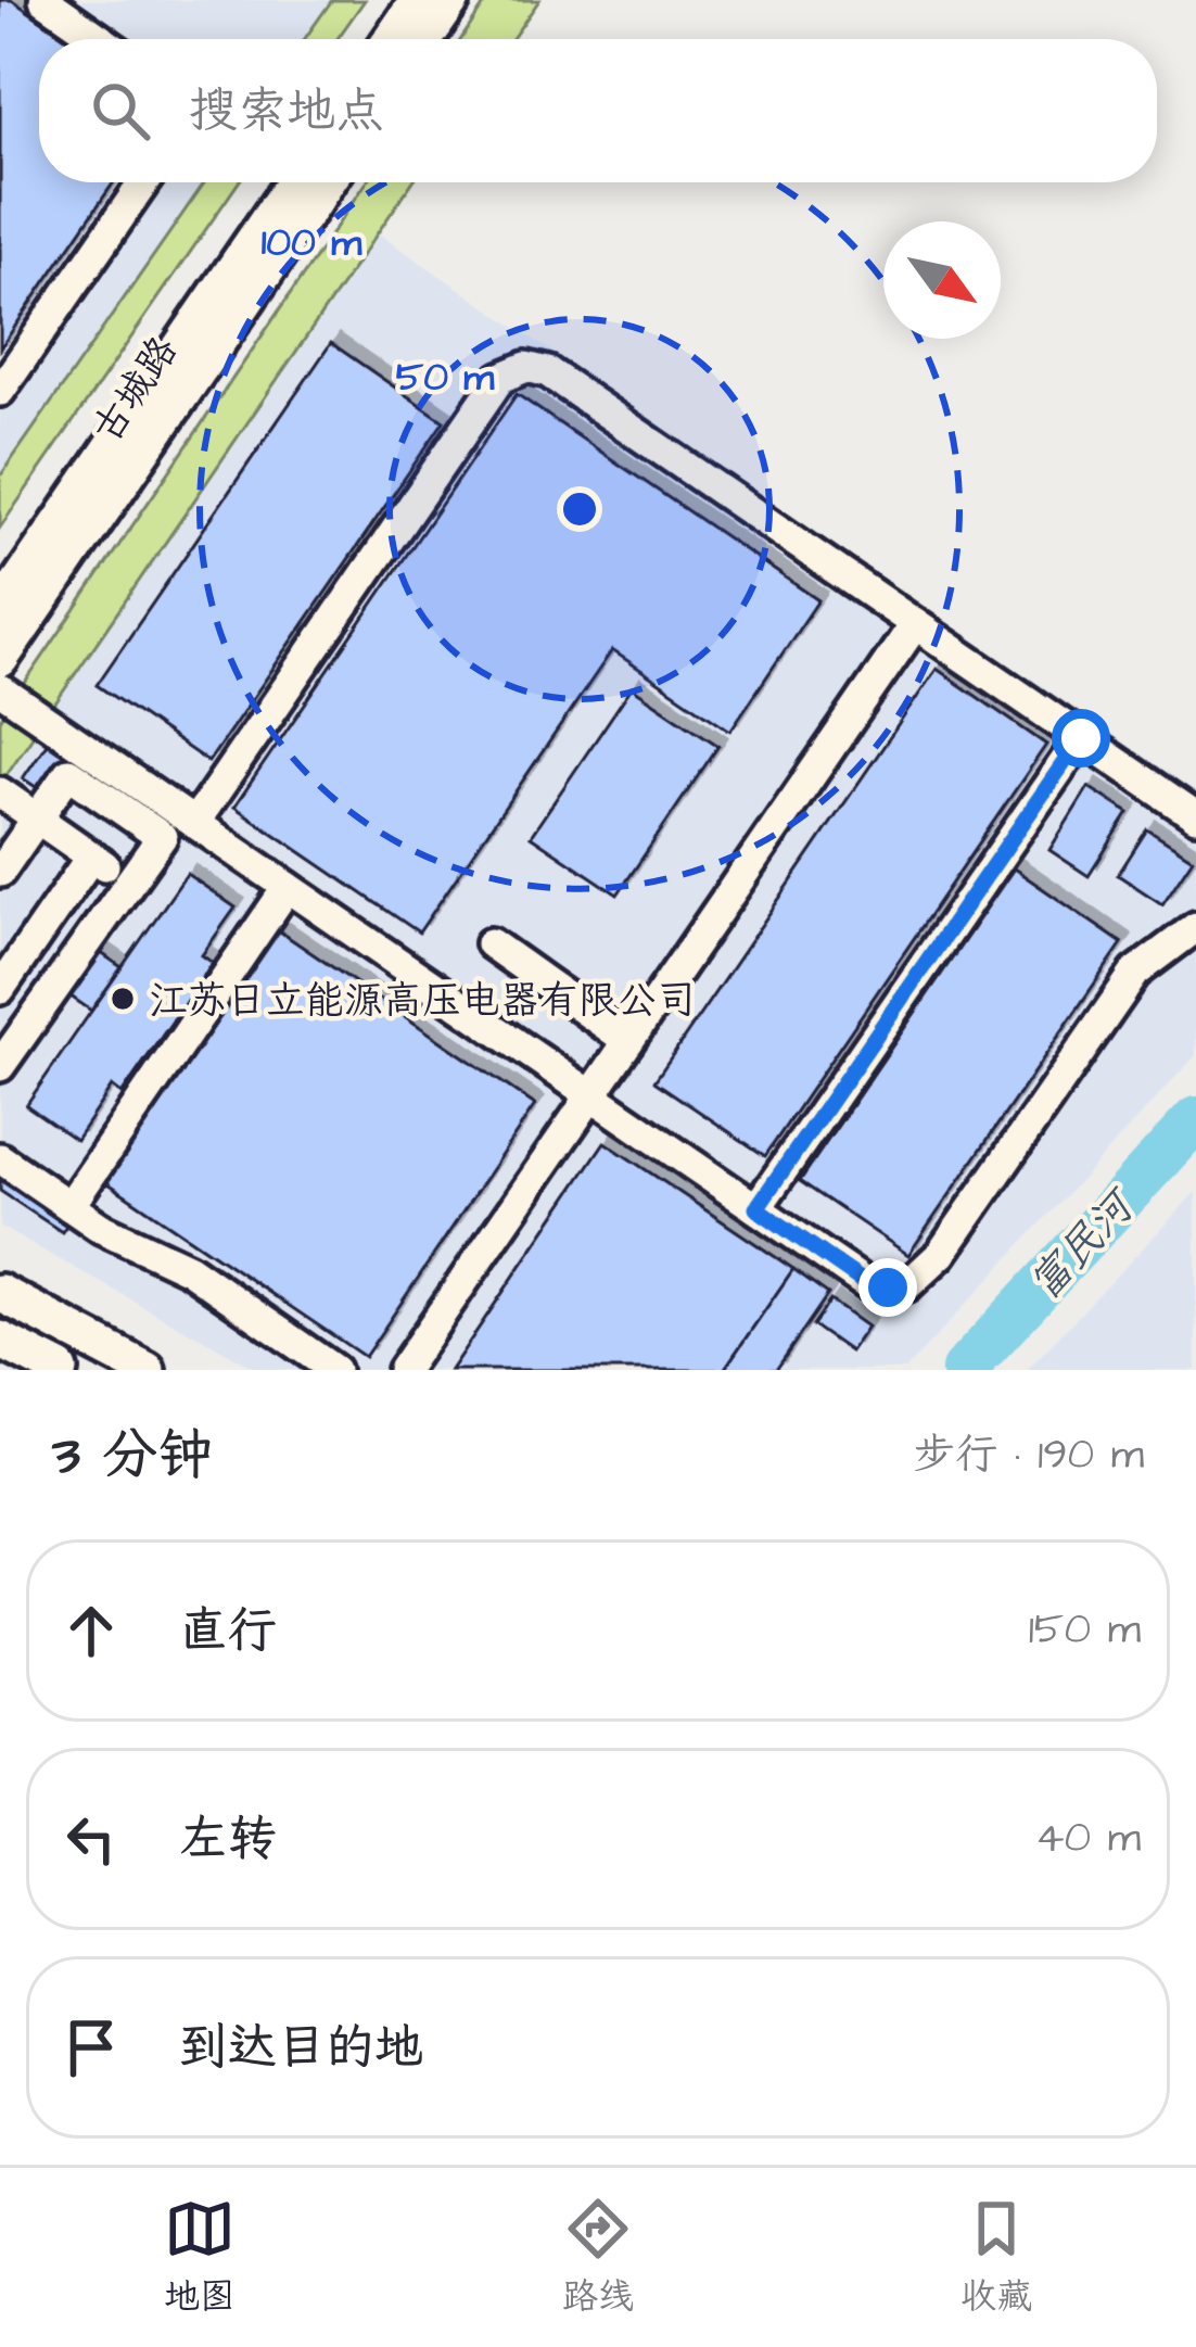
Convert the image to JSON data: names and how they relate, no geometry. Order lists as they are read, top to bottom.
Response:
{
  "streets": {
    "main road": ["古城路"]
  },
  "water": ["富民河"],
  "places": ["江苏日立能源高压电器有限公司"],
  "north": "bottom right",
  "page": {
    "search": "搜索地点",
    "heading": ["3 分钟", "步行 · 190 m"],
    "list": [
      ["直行", "150 m"],
      ["左转", "40 m"],
      "到达目的地"
    ],
    "nav": ["地图", "路线", "收藏"]
  },
  "rings": ["100 m", "50 m"]
}
